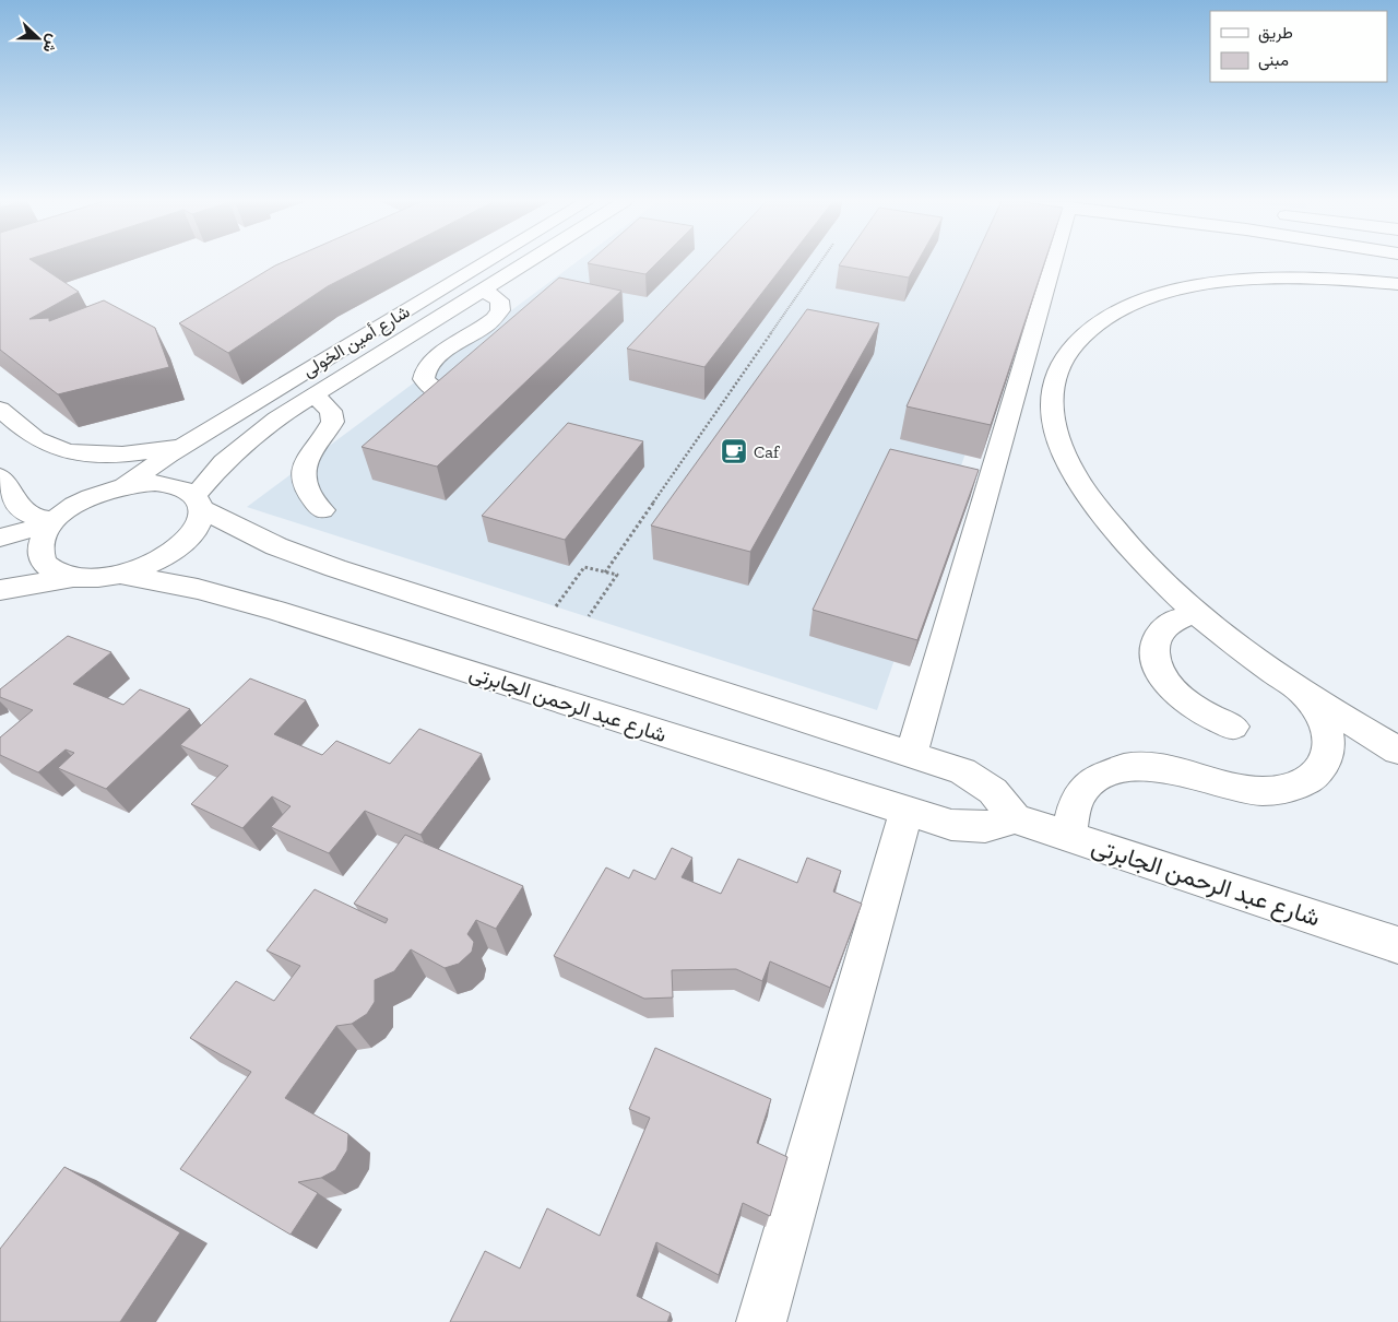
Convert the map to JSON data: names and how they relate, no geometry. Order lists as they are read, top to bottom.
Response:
{
  "streets": {
    "street": ["شارع أمين الخولى", "شارع عبد الرحمن الجابرتى"]
  },
  "crossings": [
    ["شارع أمين الخولى", "شارع عبد الرحمن الجابرتى"]
  ],
  "places": {
    "cafe": ["Caf"]
  },
  "legend": ["طريق", "مبنى"],
  "north": "right"
}
